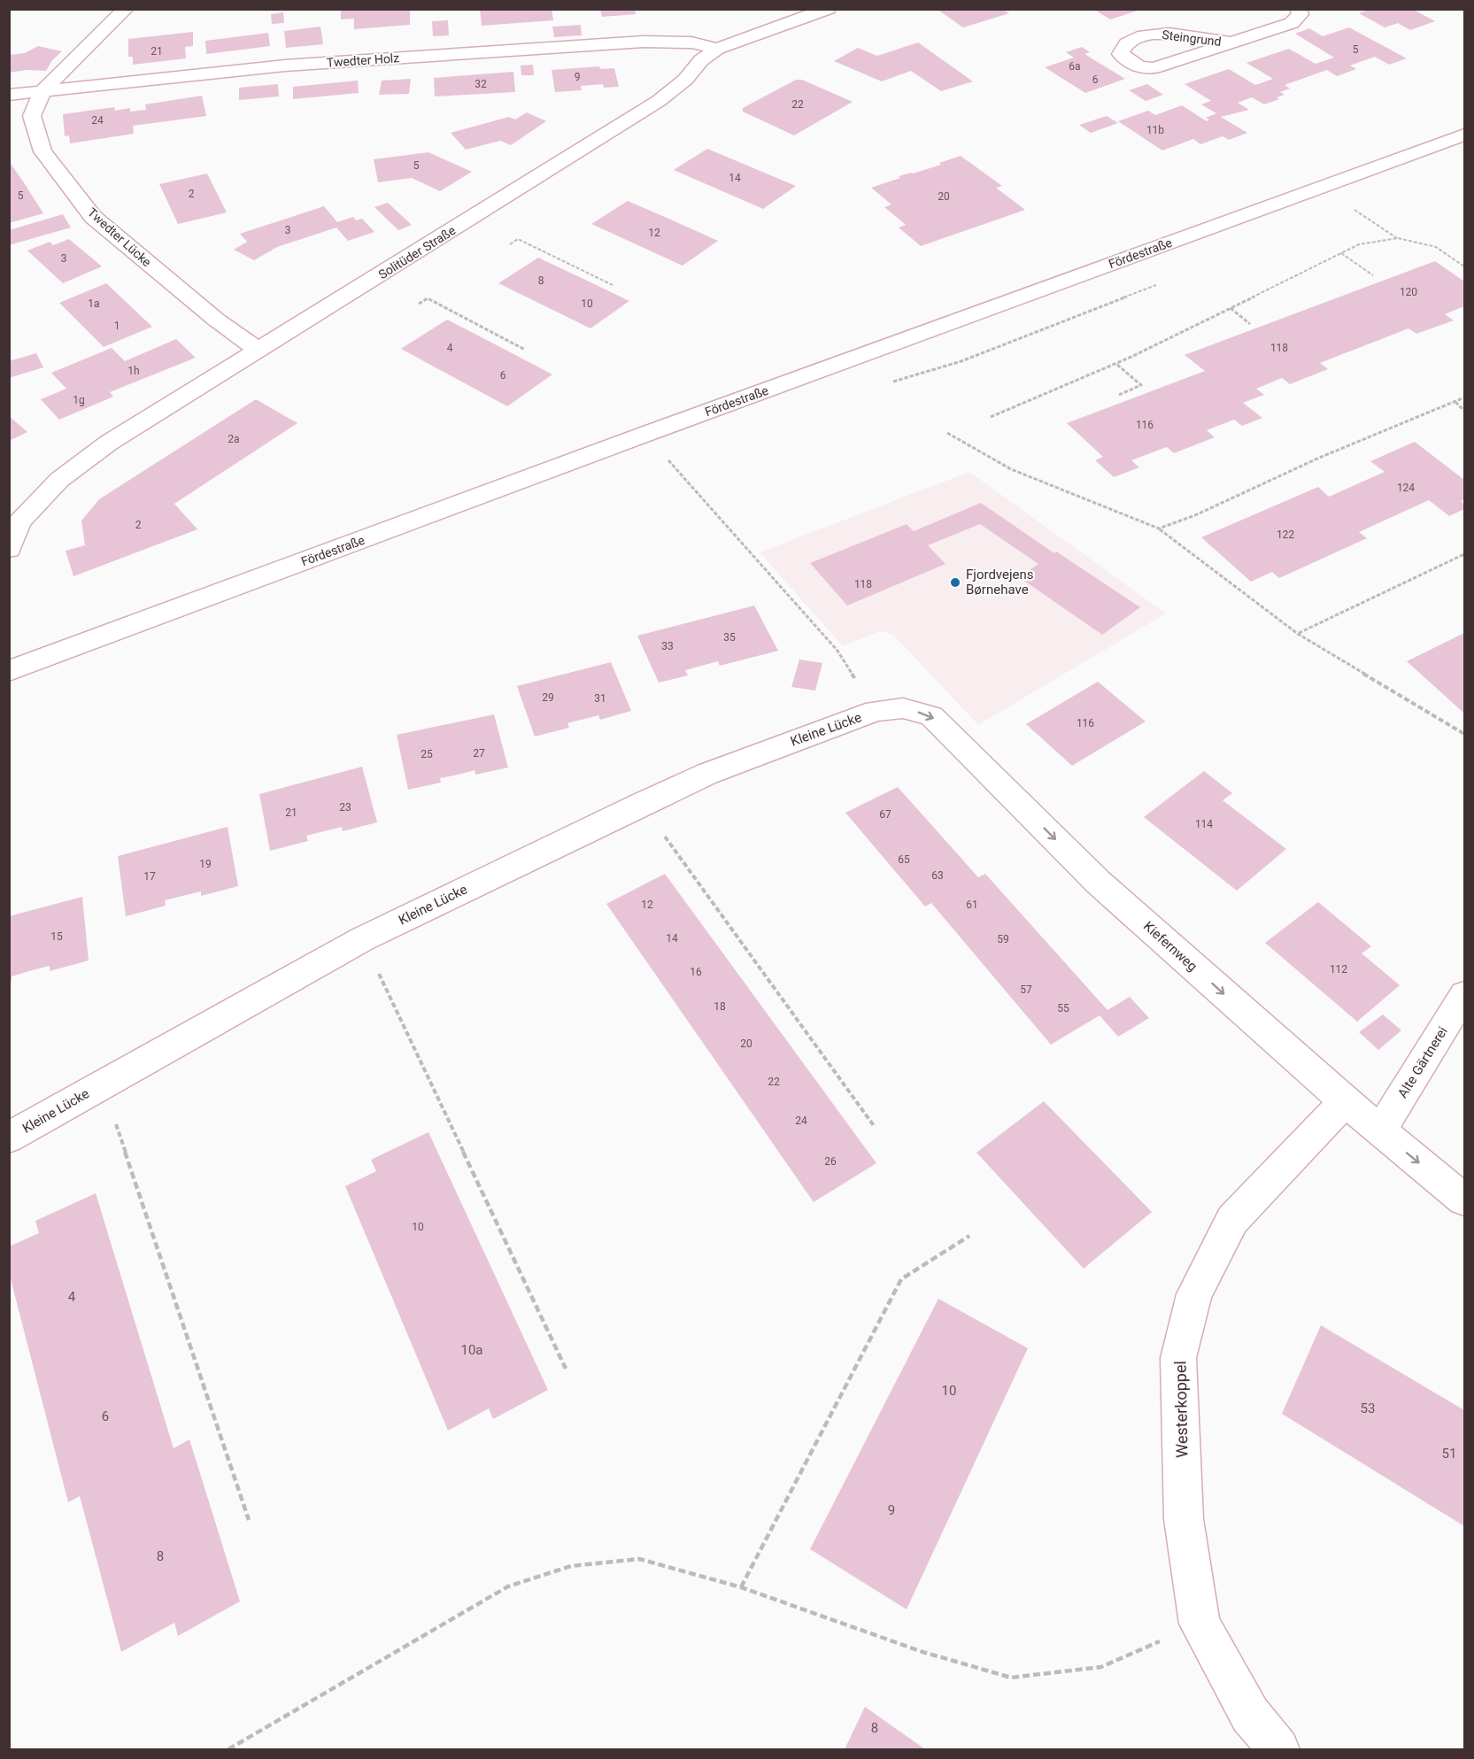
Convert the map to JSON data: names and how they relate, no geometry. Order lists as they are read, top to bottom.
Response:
{
  "streets": {
    "street": [
      "Steingrund",
      "Twedter Holz",
      "Twedter Lücke",
      "Solitüder Straße",
      "Fördestraße",
      "Kleine Lücke",
      "Kiefernweg",
      "Alte Gärtnerei",
      "Westerkoppel"
    ]
  },
  "crossings": [
    ["Twedter Holz", "Twedter Lücke"],
    ["Twedter Holz", "Solitüder Straße"],
    ["Twedter Lücke", "Solitüder Straße"],
    ["Kleine Lücke", "Kiefernweg"],
    ["Kiefernweg", "Alte Gärtnerei"],
    ["Kiefernweg", "Westerkoppel"]
  ],
  "one_way": ["Kiefernweg"],
  "places": ["Fjordvejens Børnehave"],
  "house_numbers": [
    "5",
    "21",
    "6a",
    "9",
    "6",
    "32",
    "22",
    "24",
    "11b",
    "5",
    "14",
    "2",
    "5",
    "20",
    "3",
    "12",
    "3",
    "8",
    "120",
    "1a",
    "10",
    "1",
    "4",
    "118",
    "1h",
    "6",
    "1g",
    "116",
    "2a",
    "124",
    "2",
    "122",
    "118",
    "35",
    "33",
    "29",
    "31",
    "116",
    "27",
    "25",
    "23",
    "21",
    "67",
    "114",
    "65",
    "19",
    "63",
    "17",
    "12",
    "61",
    "15",
    "14",
    "59",
    "112",
    "16",
    "57",
    "18",
    "55",
    "20",
    "22",
    "24",
    "26",
    "10",
    "4",
    "10a",
    "10",
    "53",
    "6",
    "51",
    "9",
    "8",
    "8"
  ]
}
